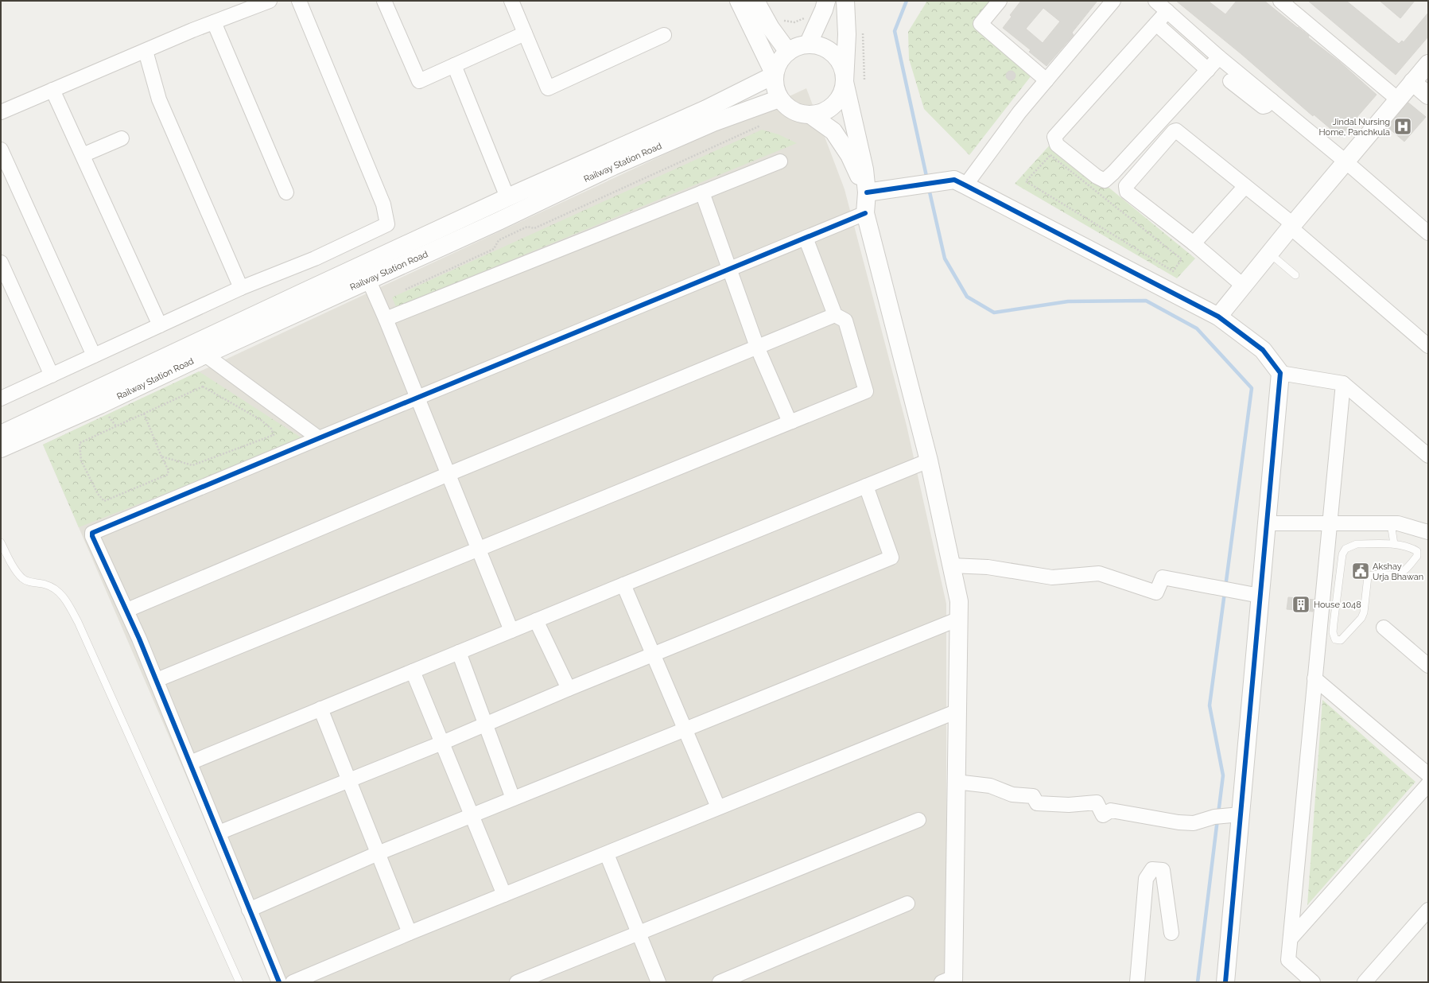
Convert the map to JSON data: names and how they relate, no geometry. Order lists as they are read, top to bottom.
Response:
{
  "streets": {
    "street": ["Railway Station Road"]
  },
  "places": {
    "hospital": ["Jindal Nursing Home, Panchkula"],
    "public building": ["Akshay Urja Bhawan"],
    "building": ["House 1048"]
  }
}
